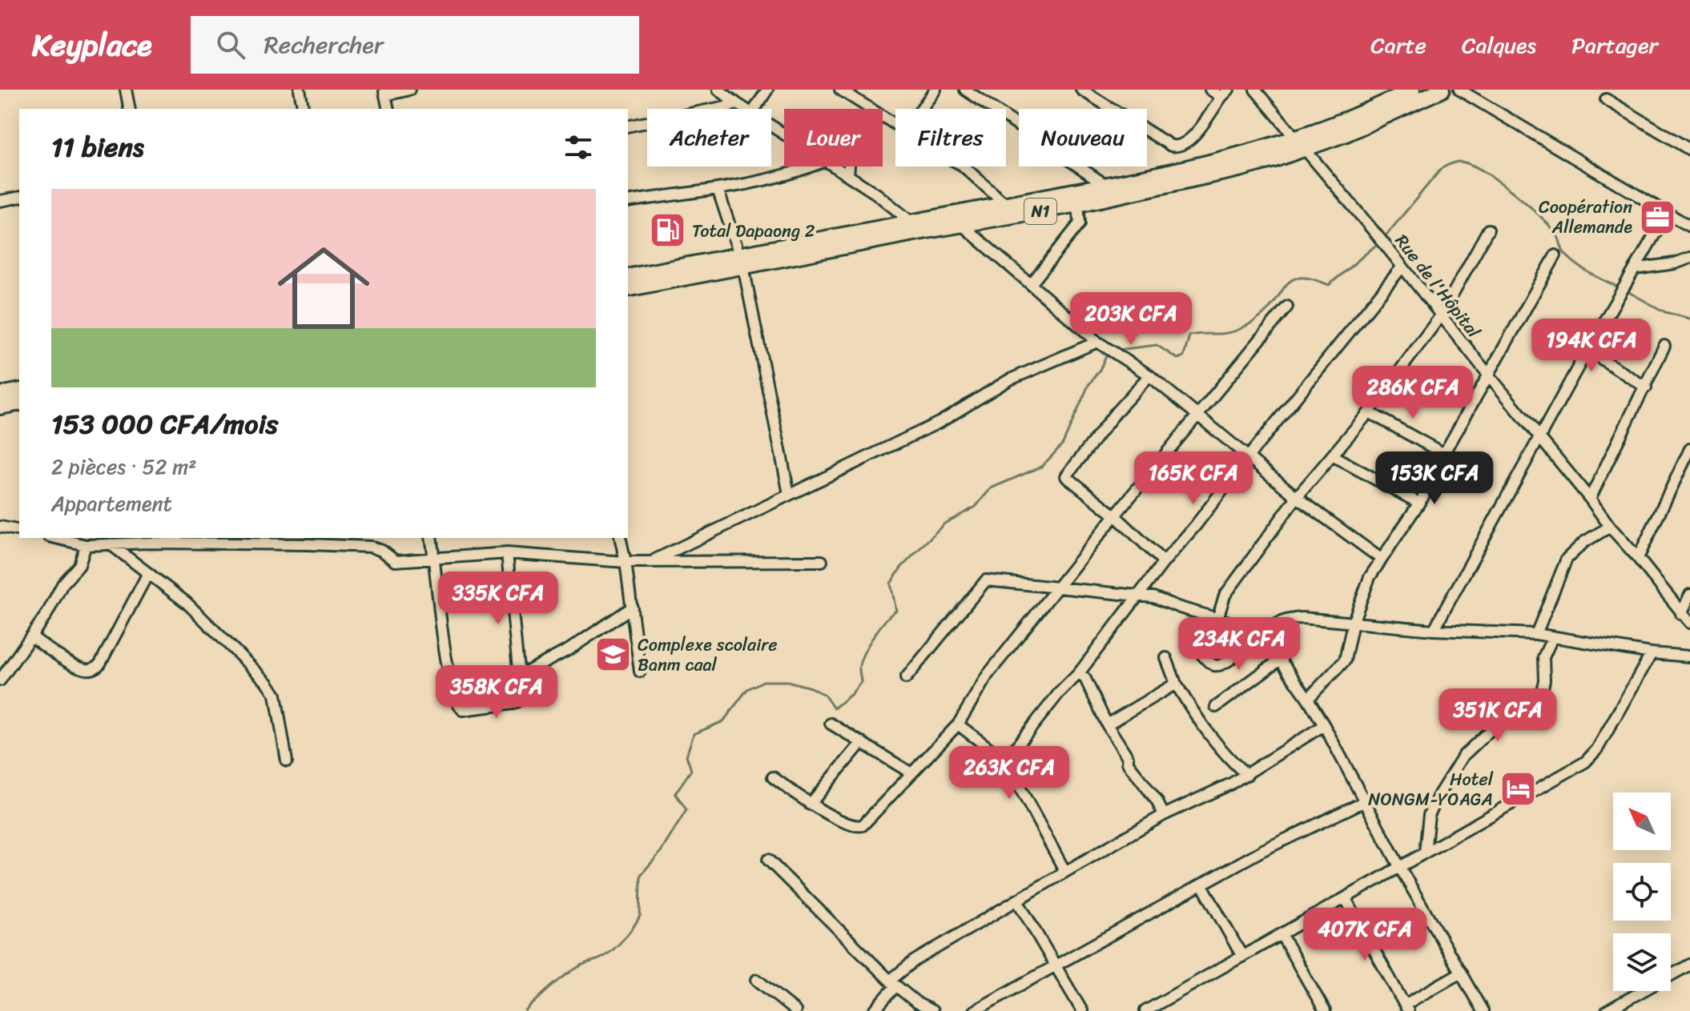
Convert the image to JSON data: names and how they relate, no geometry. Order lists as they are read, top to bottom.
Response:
{
  "streets": {
    "highway": ["N1"],
    "street": ["Rue de l'Hôpital"]
  },
  "crossings": [
    ["N1", "Rue de l'Hôpital"]
  ],
  "places": {
    "office": ["Coopération Allemande"],
    "fuel station": ["Total Dapaong 2"],
    "school or university": ["Complexe scolaire Banm caal"],
    "hotel": ["Hotel NONGM-YOAGA"]
  },
  "north": "top left",
  "page": {
    "header": "Keyplace",
    "search": "Rechercher",
    "nav": ["Carte", "Calques", "Partager"],
    "chip": [
      "Acheter",
      "Louer",
      "Filtres",
      "Nouveau"
    ],
    "heading": "11 biens",
    "list": [
      {
        "name": "153 000 CFA/mois",
        "note": "2 pièces · 52 m² · Appartement"
      }
    ],
    "price": [
      "203K CFA",
      "194K CFA",
      "286K CFA",
      "165K CFA",
      "153K CFA",
      "335K CFA",
      "234K CFA",
      "358K CFA",
      "351K CFA",
      "263K CFA",
      "407K CFA"
    ]
  }
}
